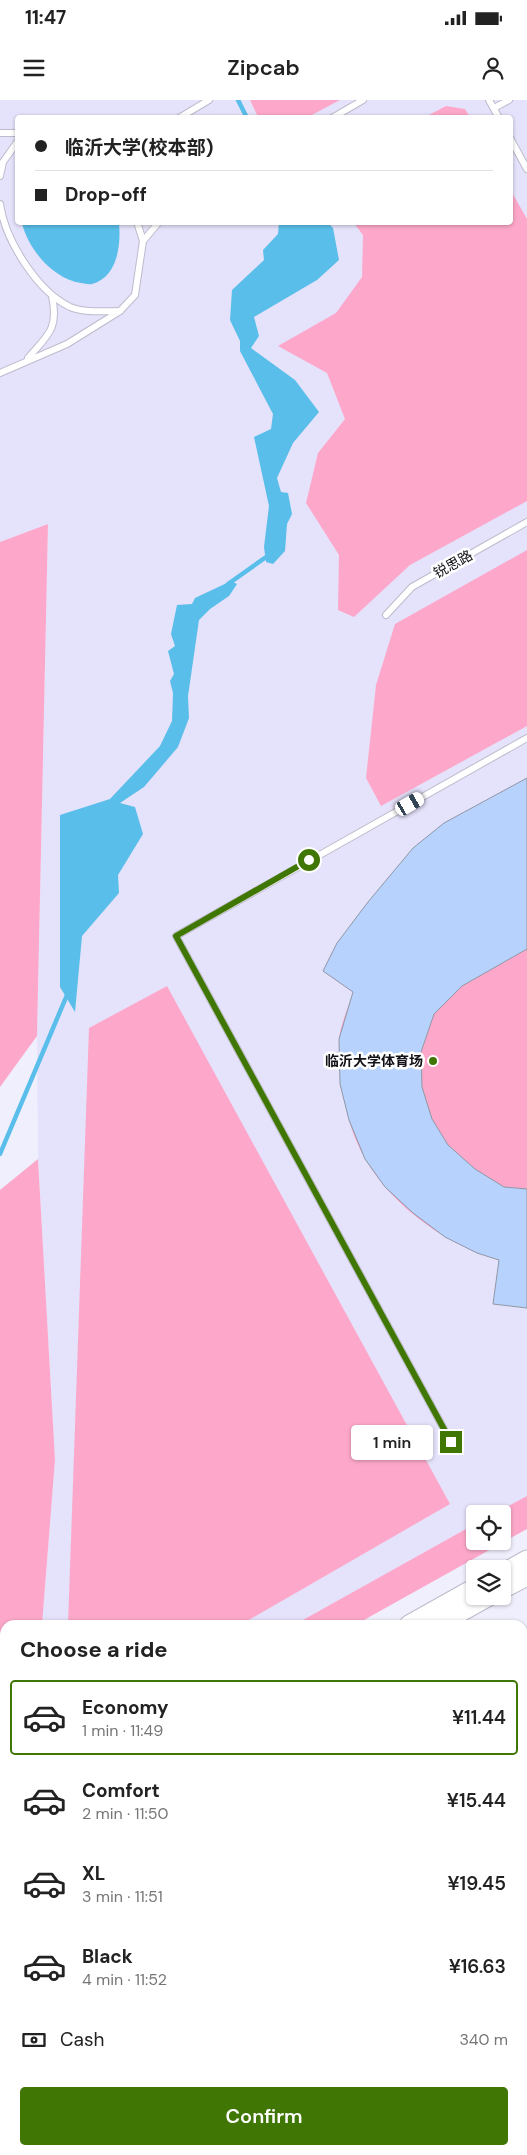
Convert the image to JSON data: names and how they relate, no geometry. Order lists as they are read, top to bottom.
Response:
{
  "streets": {
    "lane": ["锐思路"]
  },
  "places": ["临沂大学体育场"],
  "page": {
    "status": "11:47",
    "header": "Zipcab",
    "banner": ["临沂大学(校本部)", "Drop-off"],
    "bubble": "1 min",
    "heading": "Choose a ride",
    "list": [
      {
        "name": "Economy",
        "note": "1 min · 11:49",
        "value": "¥11.44"
      },
      {
        "name": "Comfort",
        "note": "2 min · 11:50",
        "value": "¥15.44"
      },
      {
        "name": "XL",
        "note": "3 min · 11:51",
        "value": "¥19.45"
      },
      {
        "name": "Black",
        "note": "4 min · 11:52",
        "value": "¥16.63"
      }
    ],
    "pay": ["Cash", "340 m"],
    "buttons": "Confirm"
  }
}
